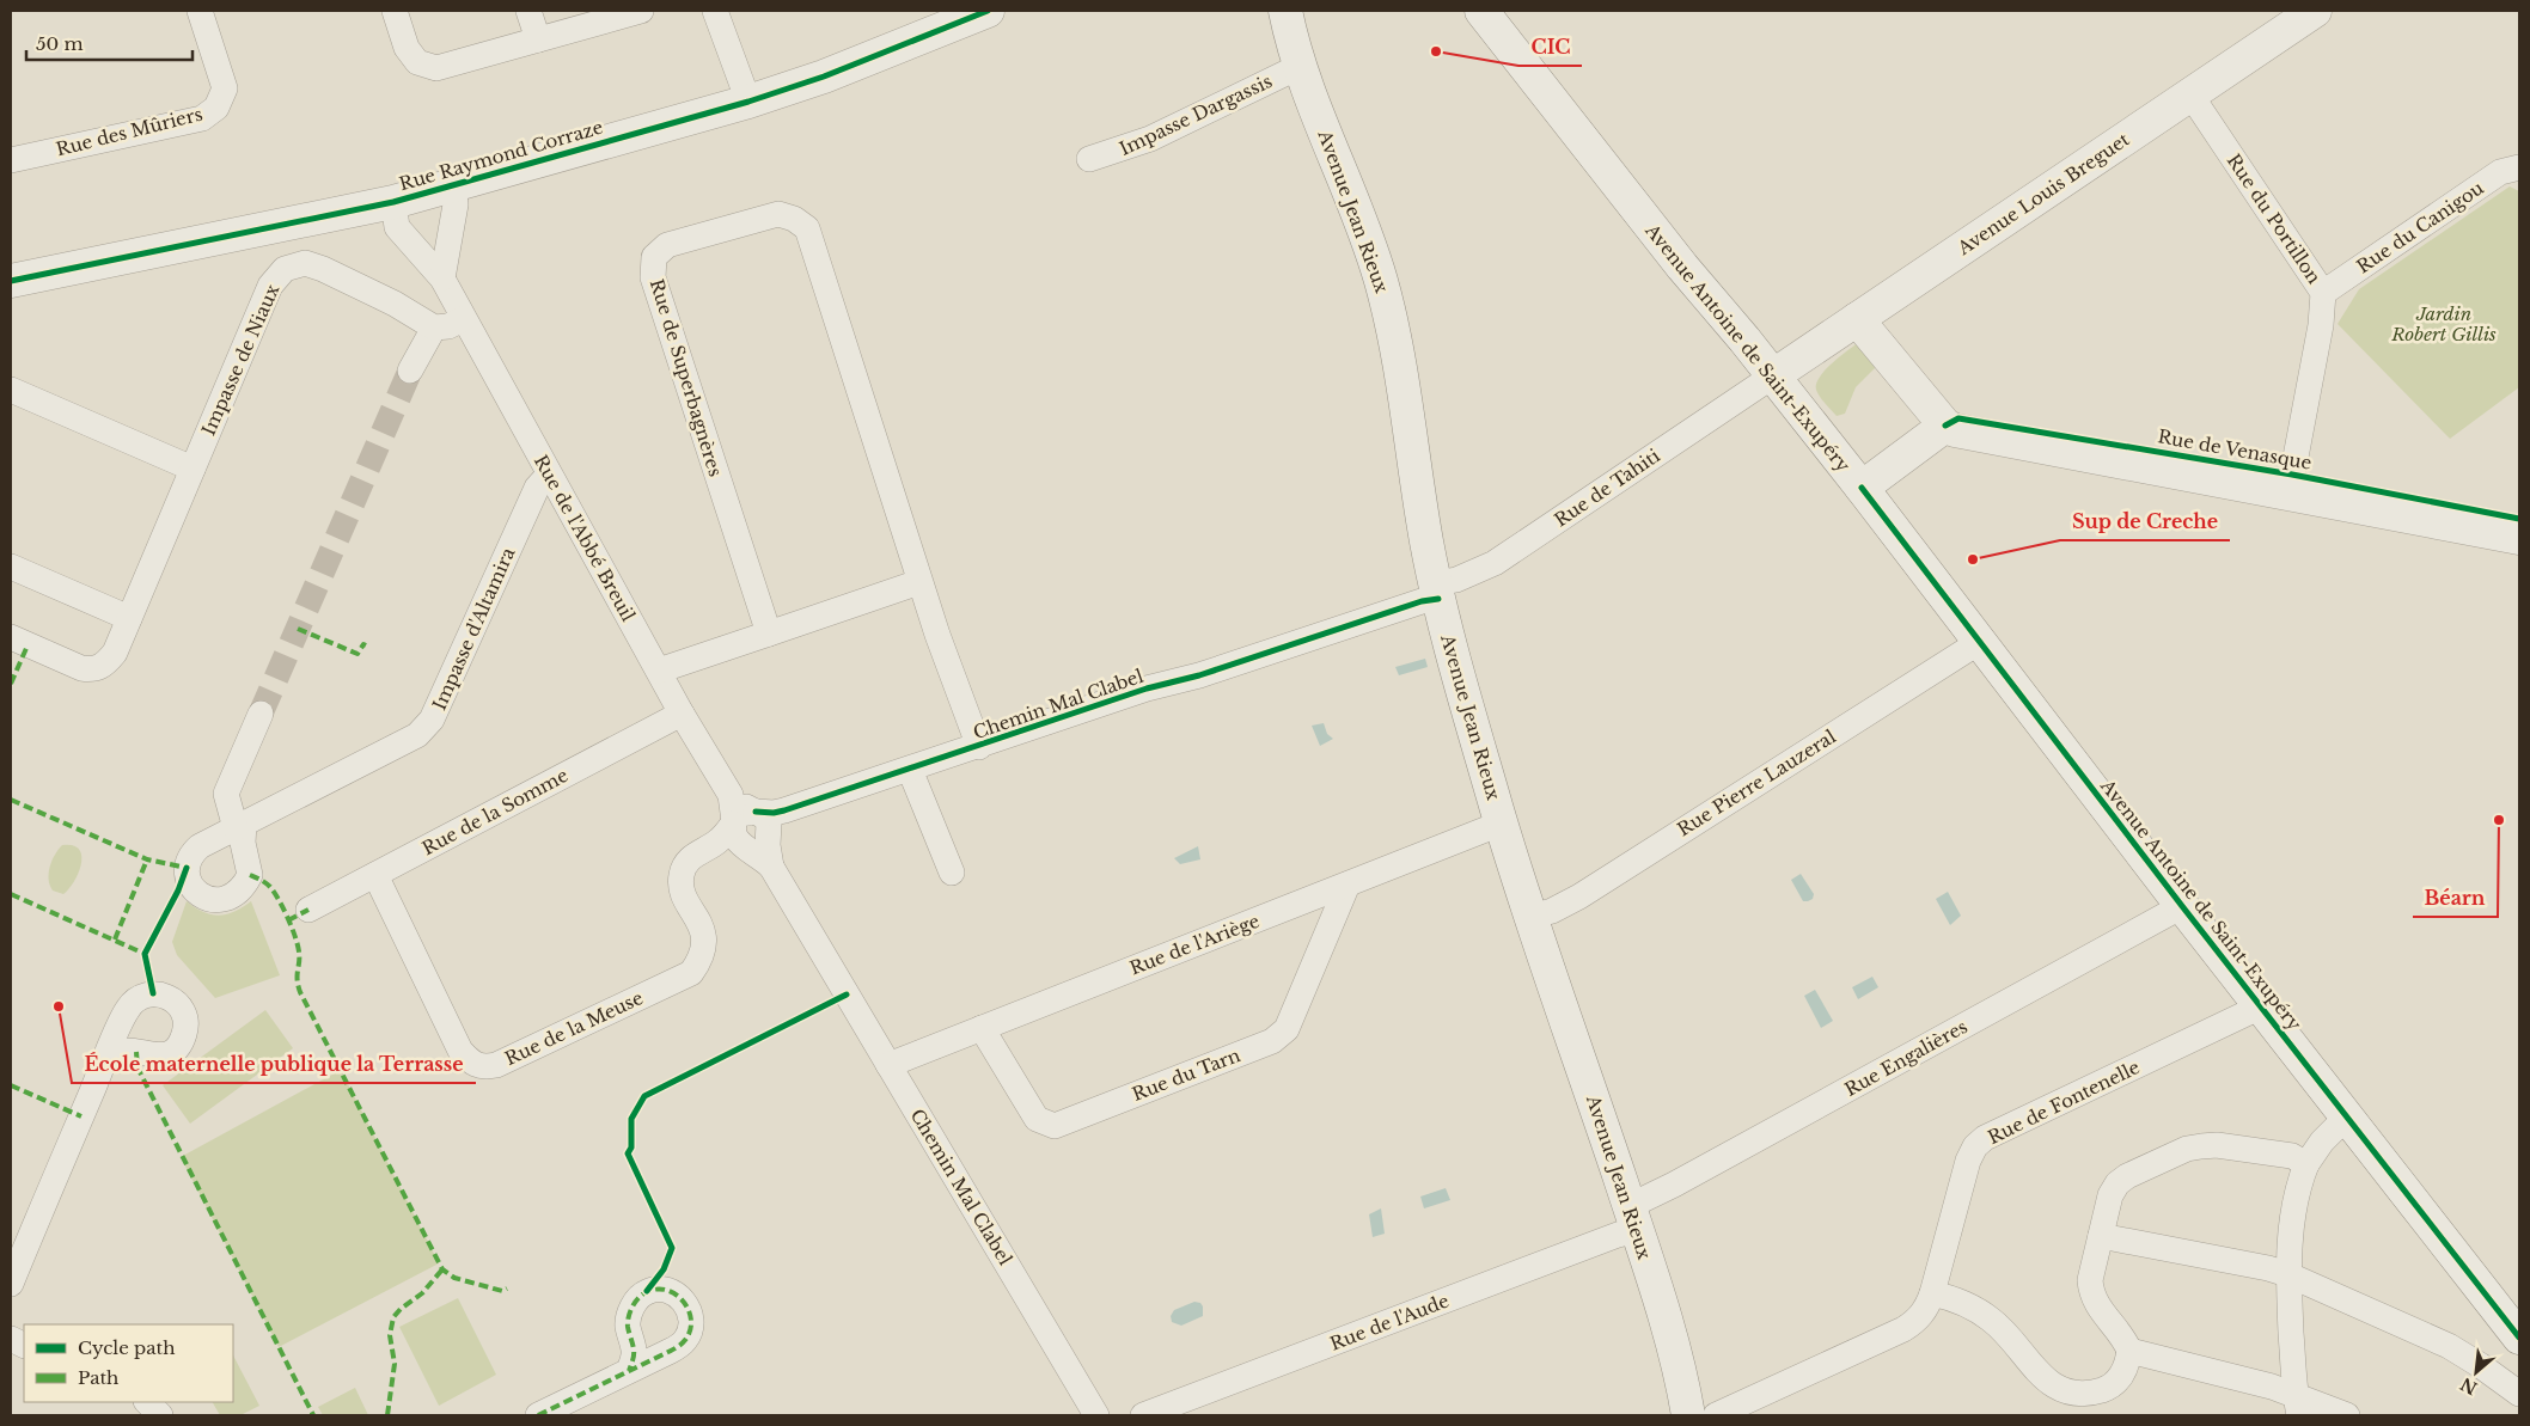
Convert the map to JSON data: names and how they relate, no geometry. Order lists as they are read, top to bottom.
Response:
{
  "streets": {
    "main road": [
      "Rue Raymond Corraze",
      "Avenue Louis Breguet",
      "Avenue Jean Rieux",
      "Avenue Antoine de Saint-Exupéry",
      "Rue de Venasque"
    ],
    "street": [
      "Impasse Dargassis",
      "Rue des Mûriers",
      "Rue du Portillon",
      "Rue du Canigou",
      "Impasse de Niaux",
      "Rue de Superbagnères",
      "Rue de Tahiti",
      "Rue de l'Abbé Breuil",
      "Impasse d'Altamira",
      "Chemin Mal Clabel",
      "Rue Pierre Lauzeral",
      "Rue de la Somme",
      "Rue de l'Ariège",
      "Rue de la Meuse",
      "Rue Engalières",
      "Rue du Tarn",
      "Rue de Fontenelle",
      "Rue de l'Aude"
    ]
  },
  "crossings": [
    ["Impasse Dargassis", "Avenue Jean Rieux"],
    ["Rue Raymond Corraze", "Rue de l'Abbé Breuil"],
    ["Avenue Louis Breguet", "Rue du Portillon"],
    ["Avenue Louis Breguet", "Avenue Antoine de Saint-Exupéry"],
    ["Avenue Louis Breguet", "Rue de Tahiti"],
    ["Avenue Jean Rieux", "Rue de Tahiti"],
    ["Avenue Jean Rieux", "Chemin Mal Clabel"],
    ["Avenue Jean Rieux", "Rue Pierre Lauzeral"],
    ["Avenue Jean Rieux", "Rue de l'Ariège"],
    ["Avenue Jean Rieux", "Rue Engalières"],
    ["Avenue Jean Rieux", "Rue de l'Aude"],
    ["Rue du Portillon", "Rue du Canigou"],
    ["Rue du Portillon", "Rue de Venasque"],
    ["Avenue Antoine de Saint-Exupéry", "Rue de Tahiti"],
    ["Avenue Antoine de Saint-Exupéry", "Rue Pierre Lauzeral"],
    ["Avenue Antoine de Saint-Exupéry", "Rue Engalières"],
    ["Avenue Antoine de Saint-Exupéry", "Rue de Fontenelle"],
    ["Rue de Superbagnères", "Chemin Mal Clabel"],
    ["Rue de Tahiti", "Chemin Mal Clabel"],
    ["Rue de l'Abbé Breuil", "Impasse d'Altamira"],
    ["Rue de l'Abbé Breuil", "Chemin Mal Clabel"],
    ["Rue de l'Abbé Breuil", "Rue de la Somme"],
    ["Rue de l'Abbé Breuil", "Rue de la Meuse"],
    ["Chemin Mal Clabel", "Rue de l'Ariège"],
    ["Chemin Mal Clabel", "Rue de la Meuse"],
    ["Rue de la Somme", "Rue de la Meuse"],
    ["Rue de l'Ariège", "Rue du Tarn"],
    ["Rue Engalières", "Rue de l'Aude"]
  ],
  "parks": ["Jardin Robert Gillis"],
  "places": [
    "CIC",
    "Sup de Creche",
    "Béarn",
    "École maternelle publique la Terrasse"
  ],
  "legend": ["Cycle path", "Path"],
  "scale_bar": "50 m",
  "north": "bottom left"
}
